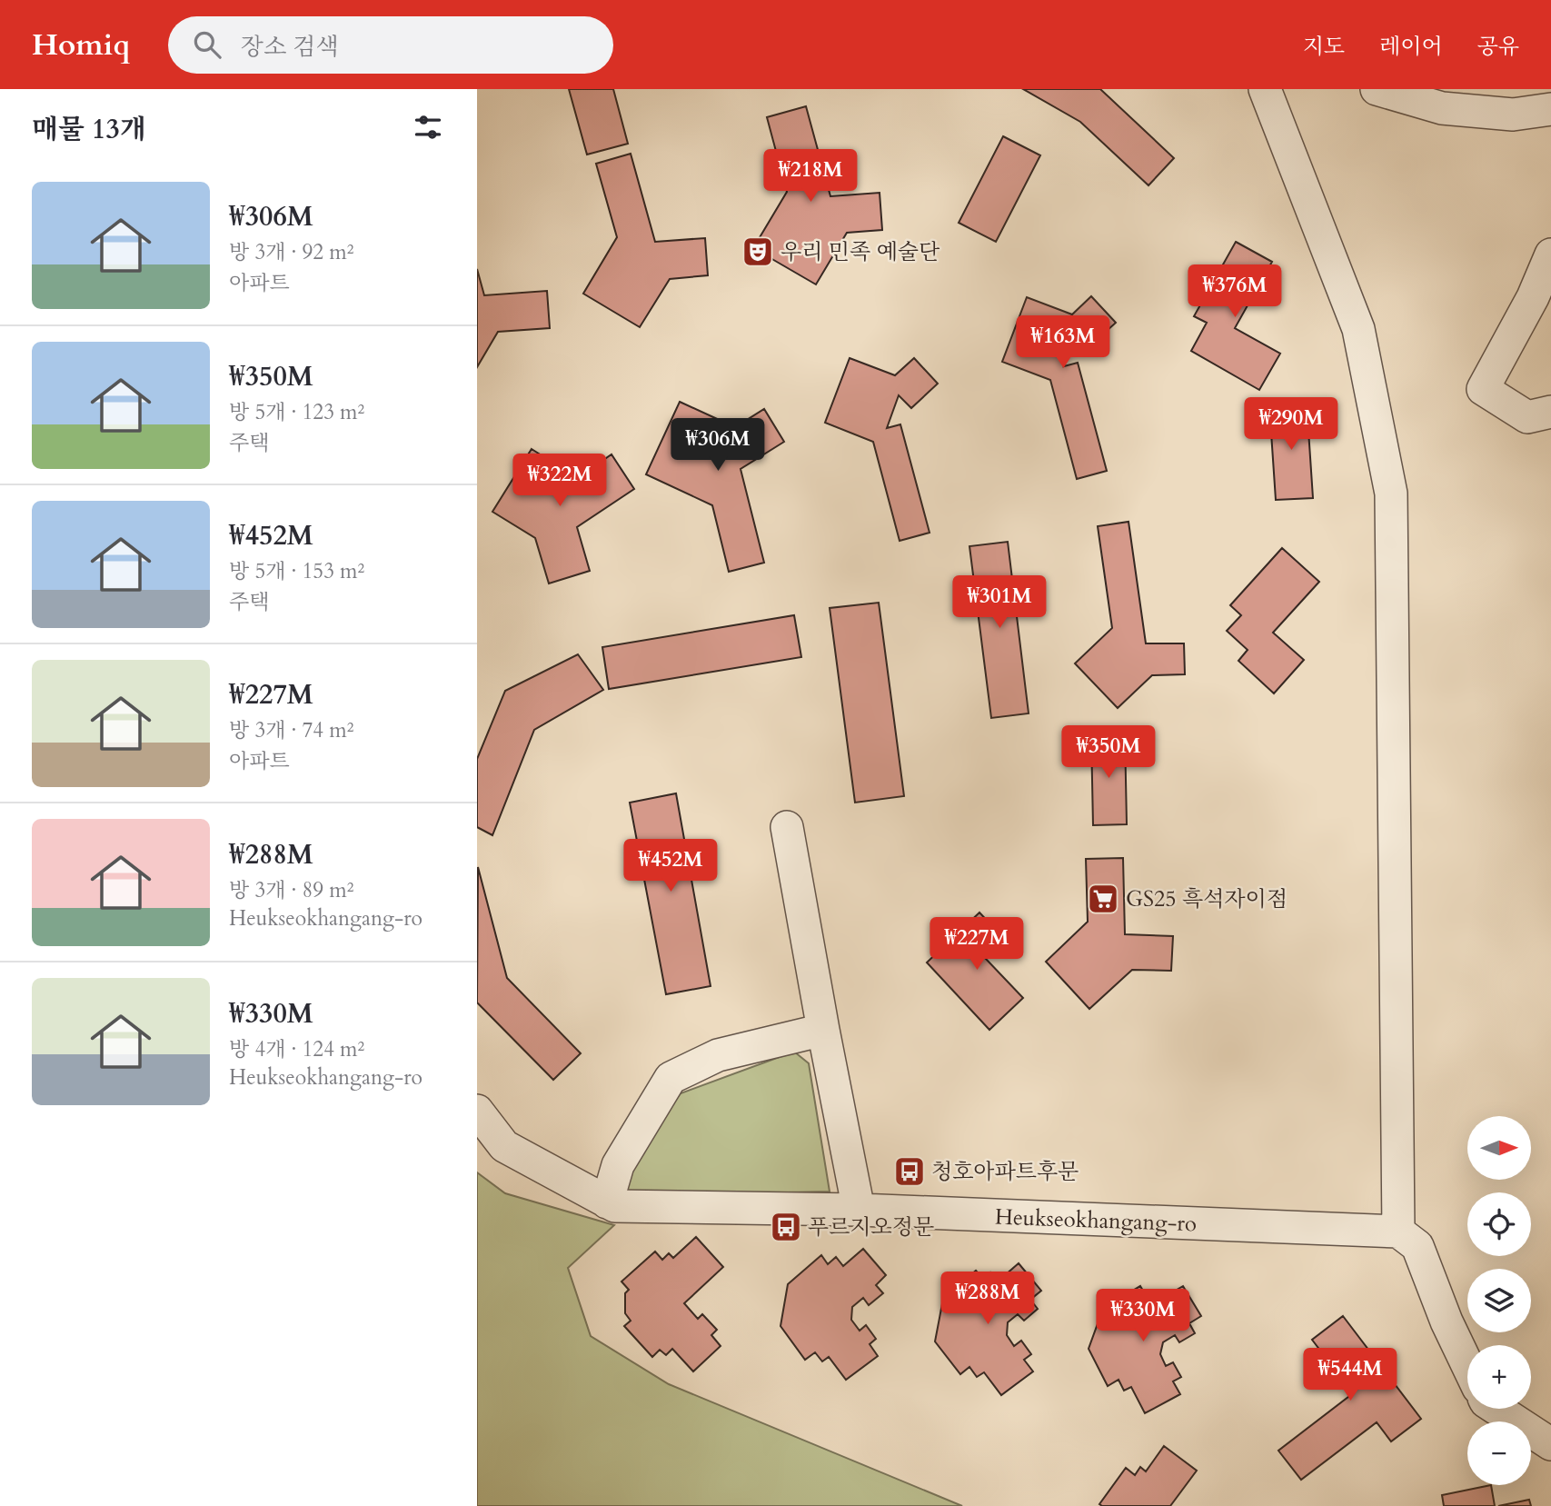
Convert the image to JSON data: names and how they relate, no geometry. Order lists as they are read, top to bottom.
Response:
{
  "streets": {
    "street": ["Heukseokhangang-ro"]
  },
  "places": {
    "theatre": ["우리 민족 예술단"],
    "supermarket": ["GS25 흑석자이점"],
    "bus stop": ["청호아파트후문", "푸르지오정문"]
  },
  "north": "right",
  "page": {
    "header": "Homiq",
    "search": "장소 검색",
    "nav": ["지도", "레이어", "공유"],
    "heading": "매물 13개",
    "price": [
      "₩218M",
      "₩376M",
      "₩163M",
      "₩290M",
      "₩306M",
      "₩322M",
      "₩301M",
      "₩350M",
      "₩452M",
      "₩227M",
      "₩288M",
      "₩330M",
      "₩544M"
    ],
    "list": [
      {
        "name": "₩306M",
        "note": "방 3개 · 92 m² · 아파트"
      },
      {
        "name": "₩350M",
        "note": "방 5개 · 123 m² · 주택"
      },
      {
        "name": "₩452M",
        "note": "방 5개 · 153 m² · 주택"
      },
      {
        "name": "₩227M",
        "note": "방 3개 · 74 m² · 아파트"
      },
      {
        "name": "₩288M",
        "note": "방 3개 · 89 m² · Heukseokhangang-ro"
      },
      {
        "name": "₩330M",
        "note": "방 4개 · 124 m² · Heukseokhangang-ro"
      }
    ],
    "map_buttons": ["+", "−"]
  }
}
